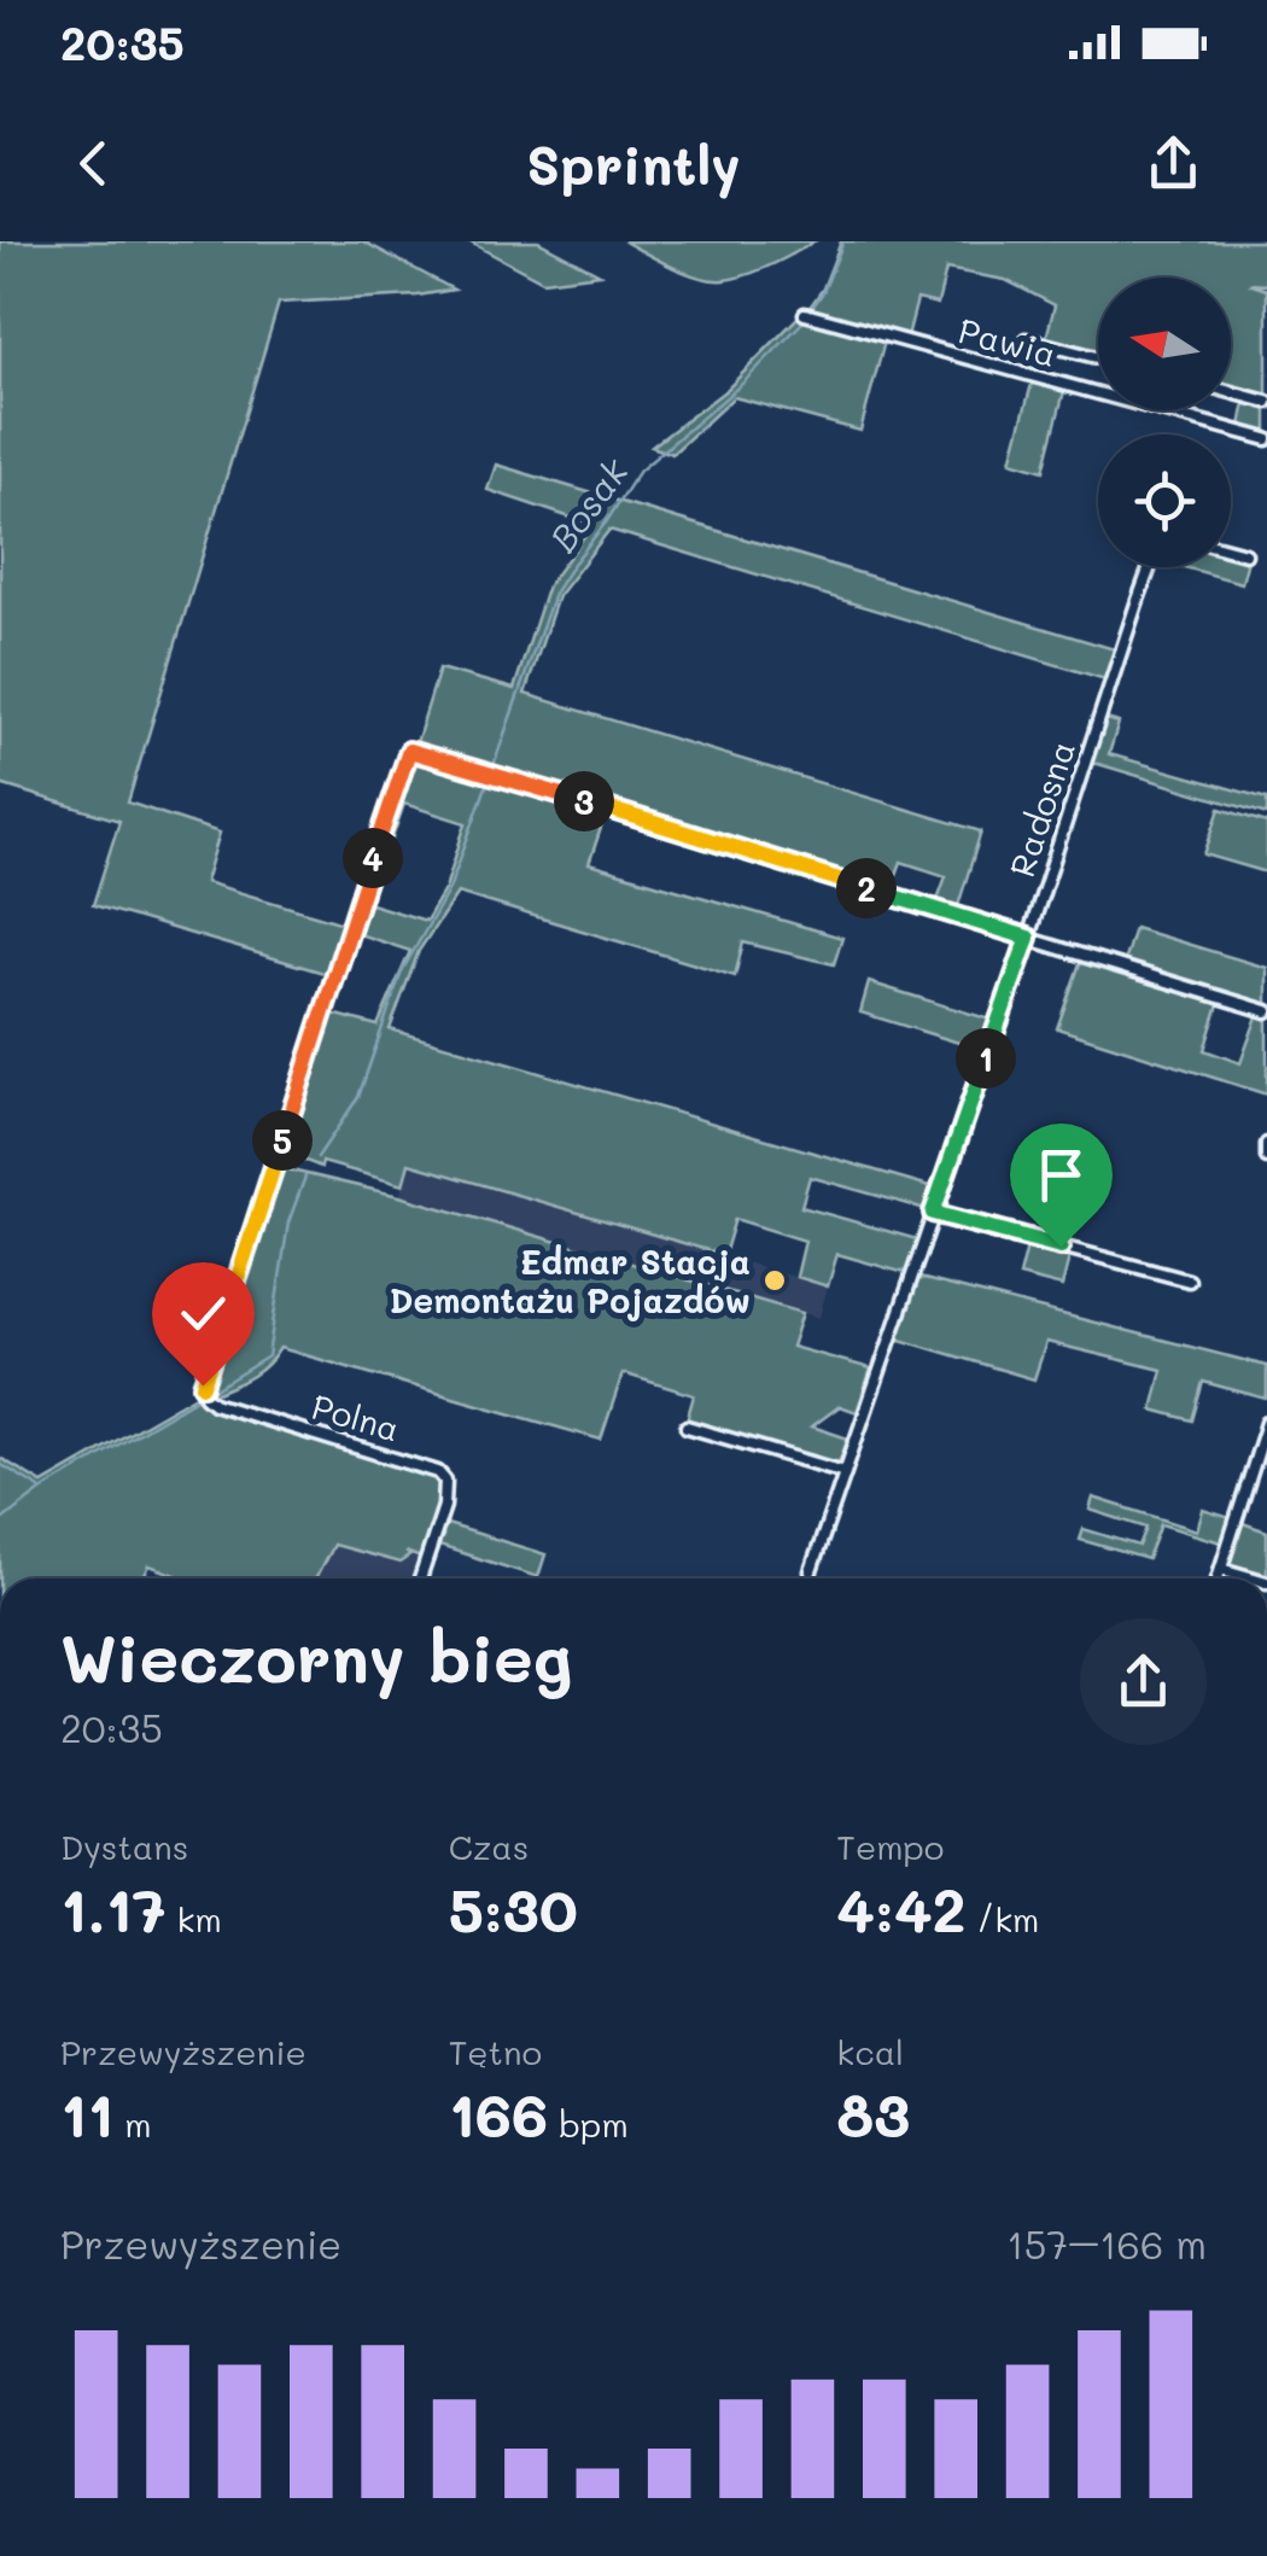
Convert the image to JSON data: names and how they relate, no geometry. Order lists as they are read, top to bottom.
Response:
{
  "streets": {
    "street": ["Pawia", "Radosna", "Polna"]
  },
  "crossings": [
    ["Radosna", "Polna"]
  ],
  "water": ["Bosak"],
  "places": ["Edmar Stacja Demontażu Pojazdów"],
  "north": "left",
  "page": {
    "status": "20:35",
    "header": "Sprintly",
    "pins": [
      "3",
      "4",
      "2",
      "1",
      "5"
    ],
    "heading": ["Wieczorny bieg", "20:35"],
    "stats": [
      ["Dystans", "1.17 km"],
      ["Czas", "5:30"],
      ["Tempo", "4:42 /km"],
      ["Przewyższenie", "11 m"],
      ["Tętno", "166 bpm"],
      ["kcal", "83"]
    ],
    "chart": ["Przewyższenie", "157–166 m"]
  }
}
